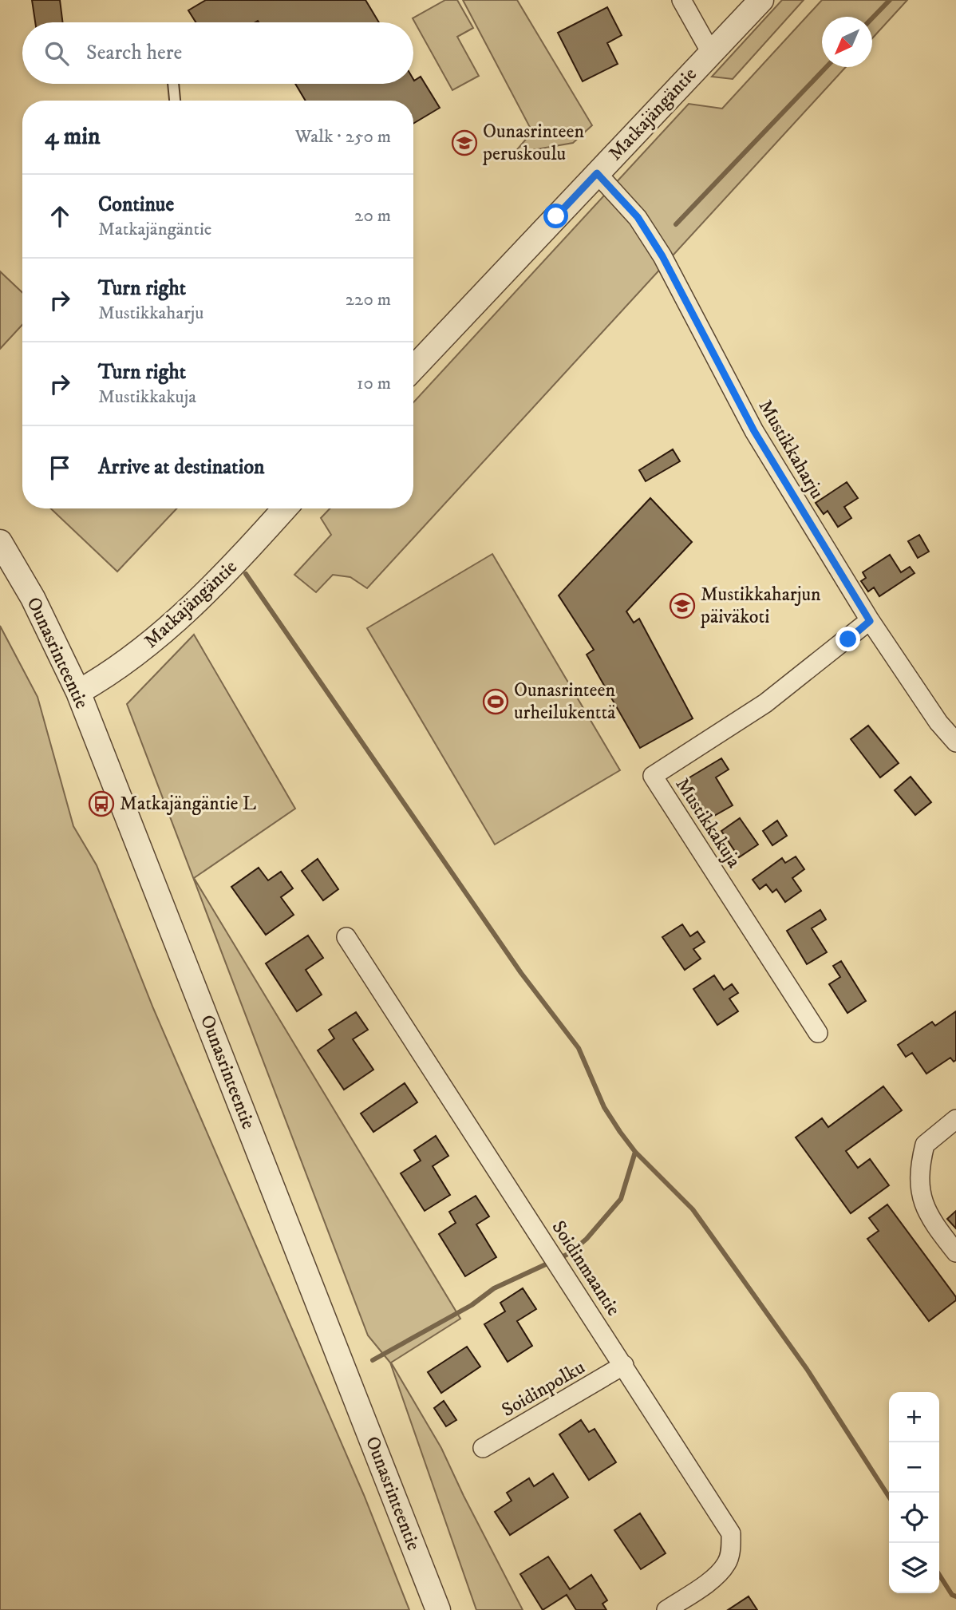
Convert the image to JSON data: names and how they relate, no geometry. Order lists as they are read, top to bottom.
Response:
{
  "streets": {
    "street": [
      "Matkajängäntie",
      "Mustikkaharju",
      "Ounasrinteentie",
      "Mustikkakuja",
      "Soidinmaantie",
      "Soidinpolku"
    ]
  },
  "crossings": [
    ["Matkajängäntie", "Mustikkaharju"],
    ["Matkajängäntie", "Ounasrinteentie"],
    ["Mustikkaharju", "Mustikkakuja"],
    ["Soidinmaantie", "Soidinpolku"]
  ],
  "places": {
    "school or university": ["Ounasrinteen peruskoulu", "Mustikkaharjun päiväkoti"],
    "sports": ["Ounasrinteen urheilukenttä"],
    "bus stop": ["Matkajängäntie L"]
  },
  "north": "bottom left",
  "page": {
    "search": "Search here",
    "heading": ["4 min", "Walk · 250 m"],
    "list": [
      ["Continue", "Matkajängäntie", "20 m"],
      ["Turn right", "Mustikkaharju", "220 m"],
      ["Turn right", "Mustikkakuja", "10 m"],
      "Arrive at destination"
    ],
    "map_buttons": ["+", "−"]
  }
}
